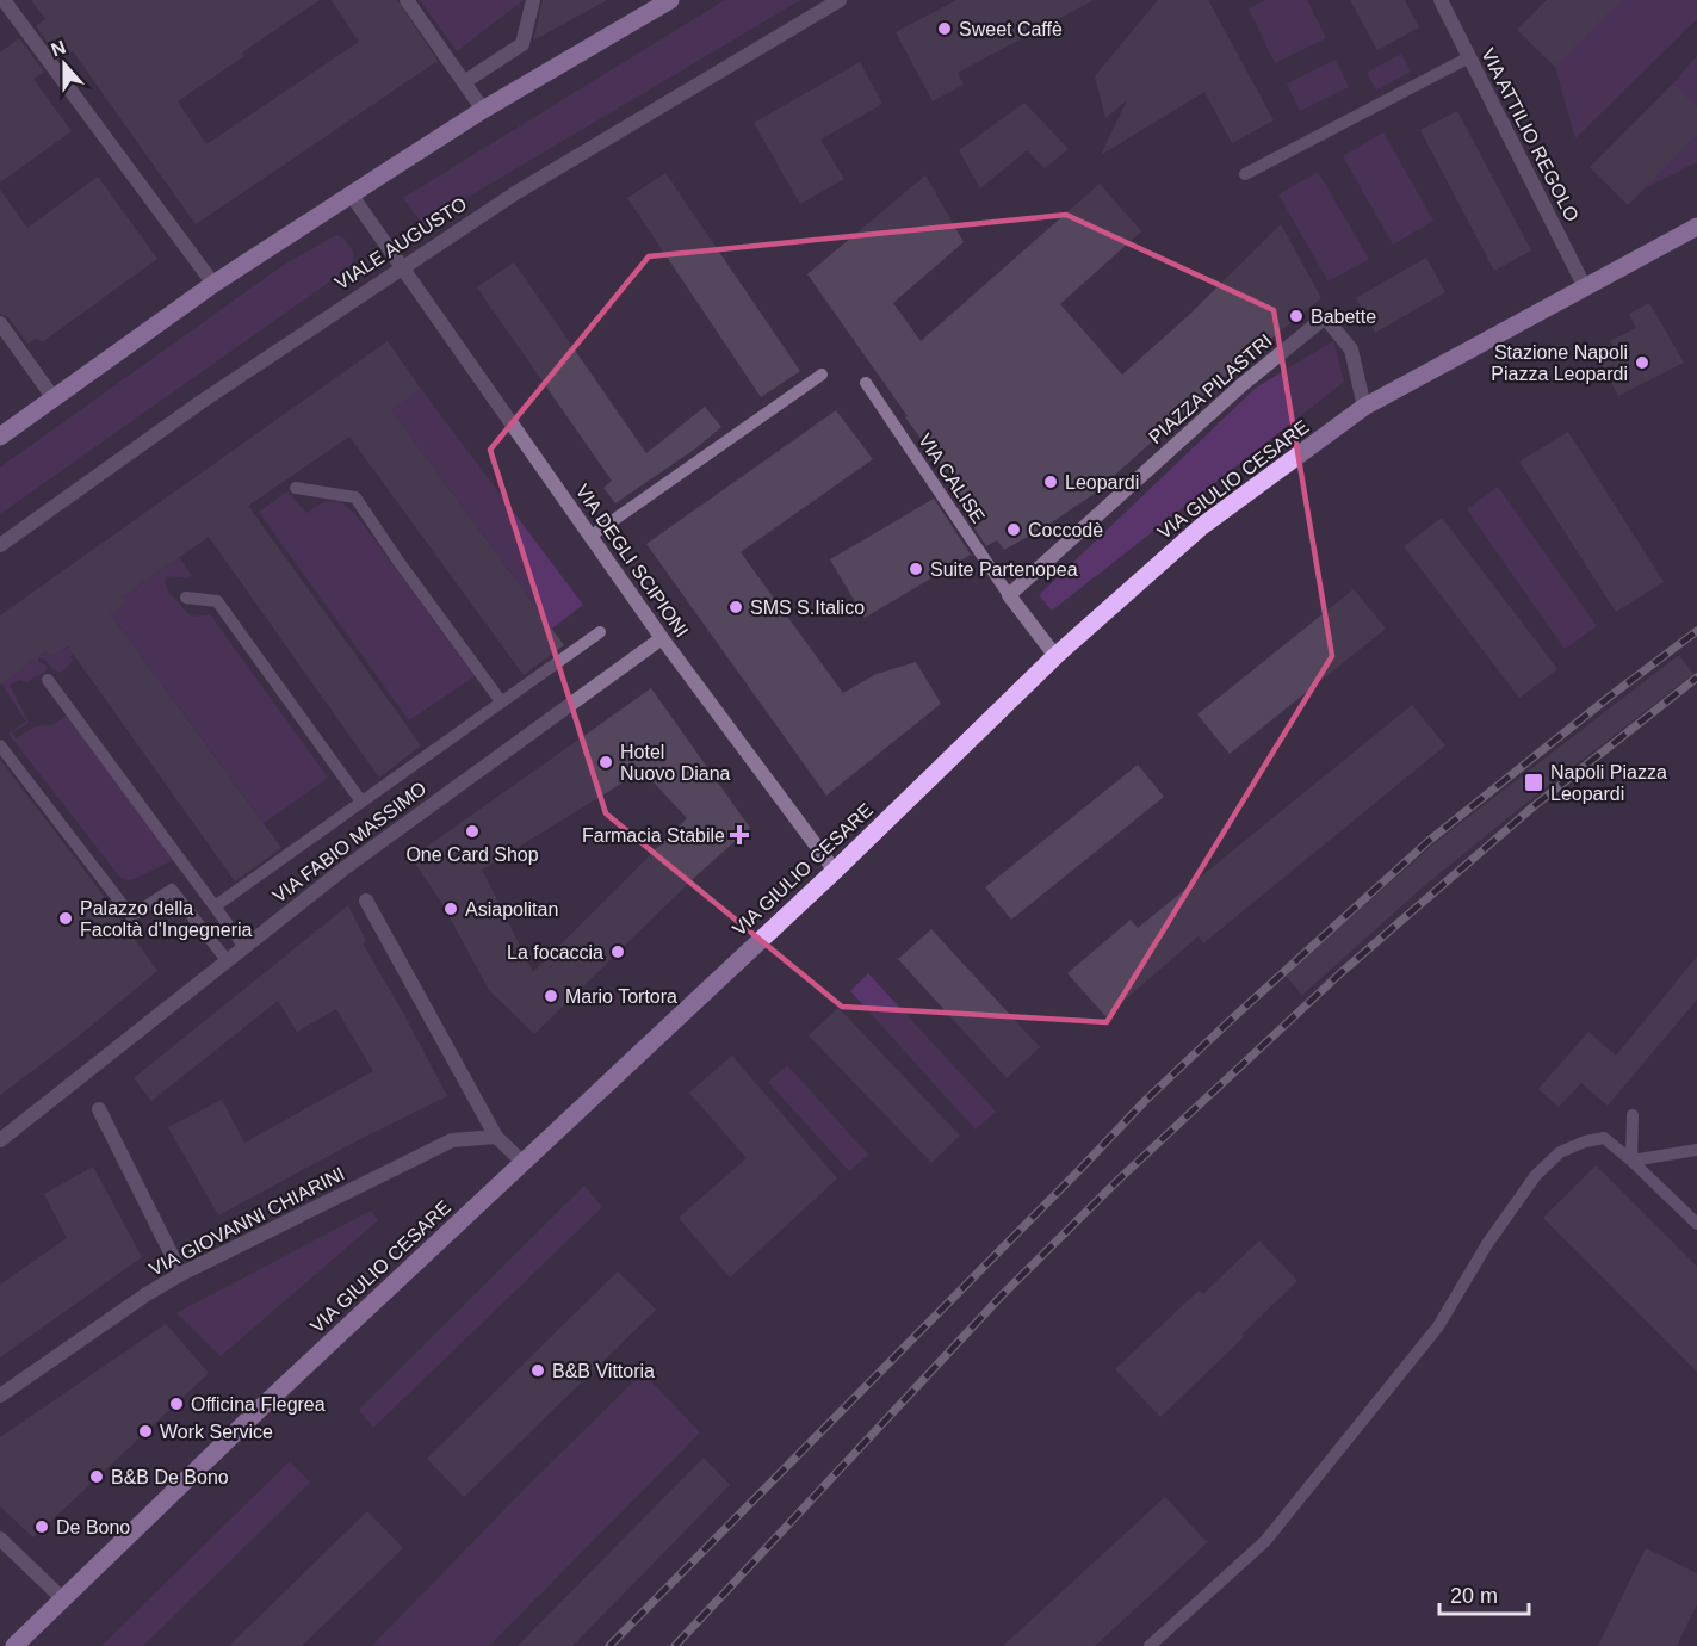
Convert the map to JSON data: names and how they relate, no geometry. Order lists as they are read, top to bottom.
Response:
{
  "streets": {
    "main road": ["VIA GIULIO CESARE"],
    "street": [
      "VIA ATTILIO REGOLO",
      "VIALE AUGUSTO",
      "PIAZZA PILASTRI",
      "VIA DEGLI SCIPIONI",
      "VIA FABIO MASSIMO",
      "VIA GIOVANNI CHIARINI"
    ],
    "lane": ["VIA CALISE"]
  },
  "crossings": [
    ["VIA ATTILIO REGOLO", "VIA GIULIO CESARE"],
    ["VIALE AUGUSTO", "VIA DEGLI SCIPIONI"],
    ["PIAZZA PILASTRI", "VIA CALISE"],
    ["PIAZZA PILASTRI", "VIA GIULIO CESARE"],
    ["VIA GIULIO CESARE", "VIA DEGLI SCIPIONI"],
    ["VIA DEGLI SCIPIONI", "VIA FABIO MASSIMO"]
  ],
  "places": {
    "other": [
      "Sweet Caffè",
      "Babette",
      "Stazione Napoli Piazza Leopardi",
      "Leopardi",
      "Coccodè",
      "Suite Partenopea",
      "SMS S.Italico",
      "Hotel Nuovo Diana",
      "One Card Shop",
      "Asiapolitan",
      "Palazzo della Facoltà d'Ingegneria",
      "La focaccia",
      "Mario Tortora",
      "B&B Vittoria",
      "Officina Flegrea",
      "Work Service",
      "B&B De Bono",
      "De Bono"
    ],
    "transit": ["Napoli Piazza Leopardi"],
    "health": ["Farmacia Stabile"]
  },
  "scale_bar": "20 m",
  "north": "top"
}
